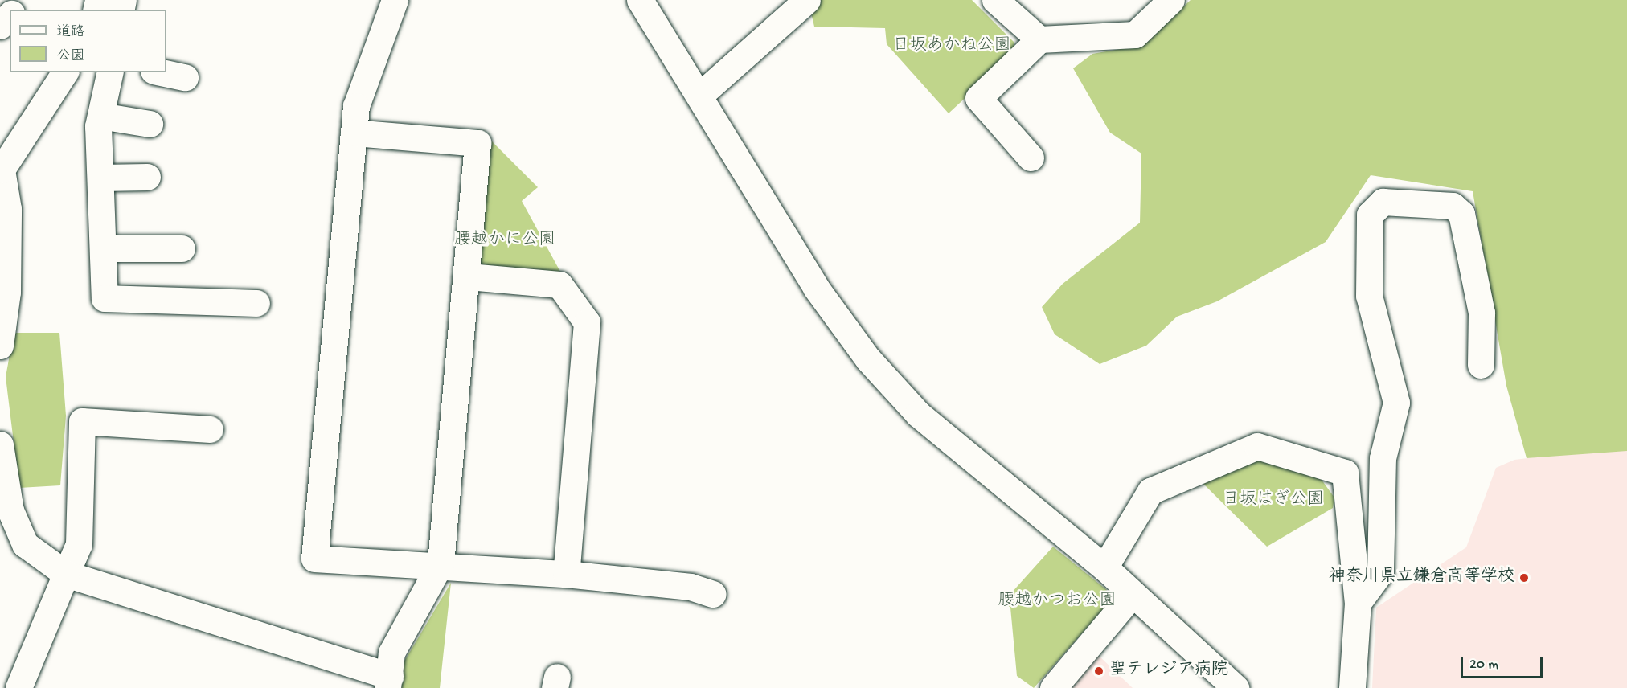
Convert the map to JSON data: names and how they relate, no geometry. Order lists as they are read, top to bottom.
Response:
{
  "parks": [
    "日坂あかね公園",
    "腰越かに公園",
    "日坂はぎ公園",
    "腰越かつお公園"
  ],
  "places": ["神奈川県立鎌倉高等学校", "聖テレジア病院"],
  "legend": ["道路", "公園"],
  "scale_bar": "20 m"
}
